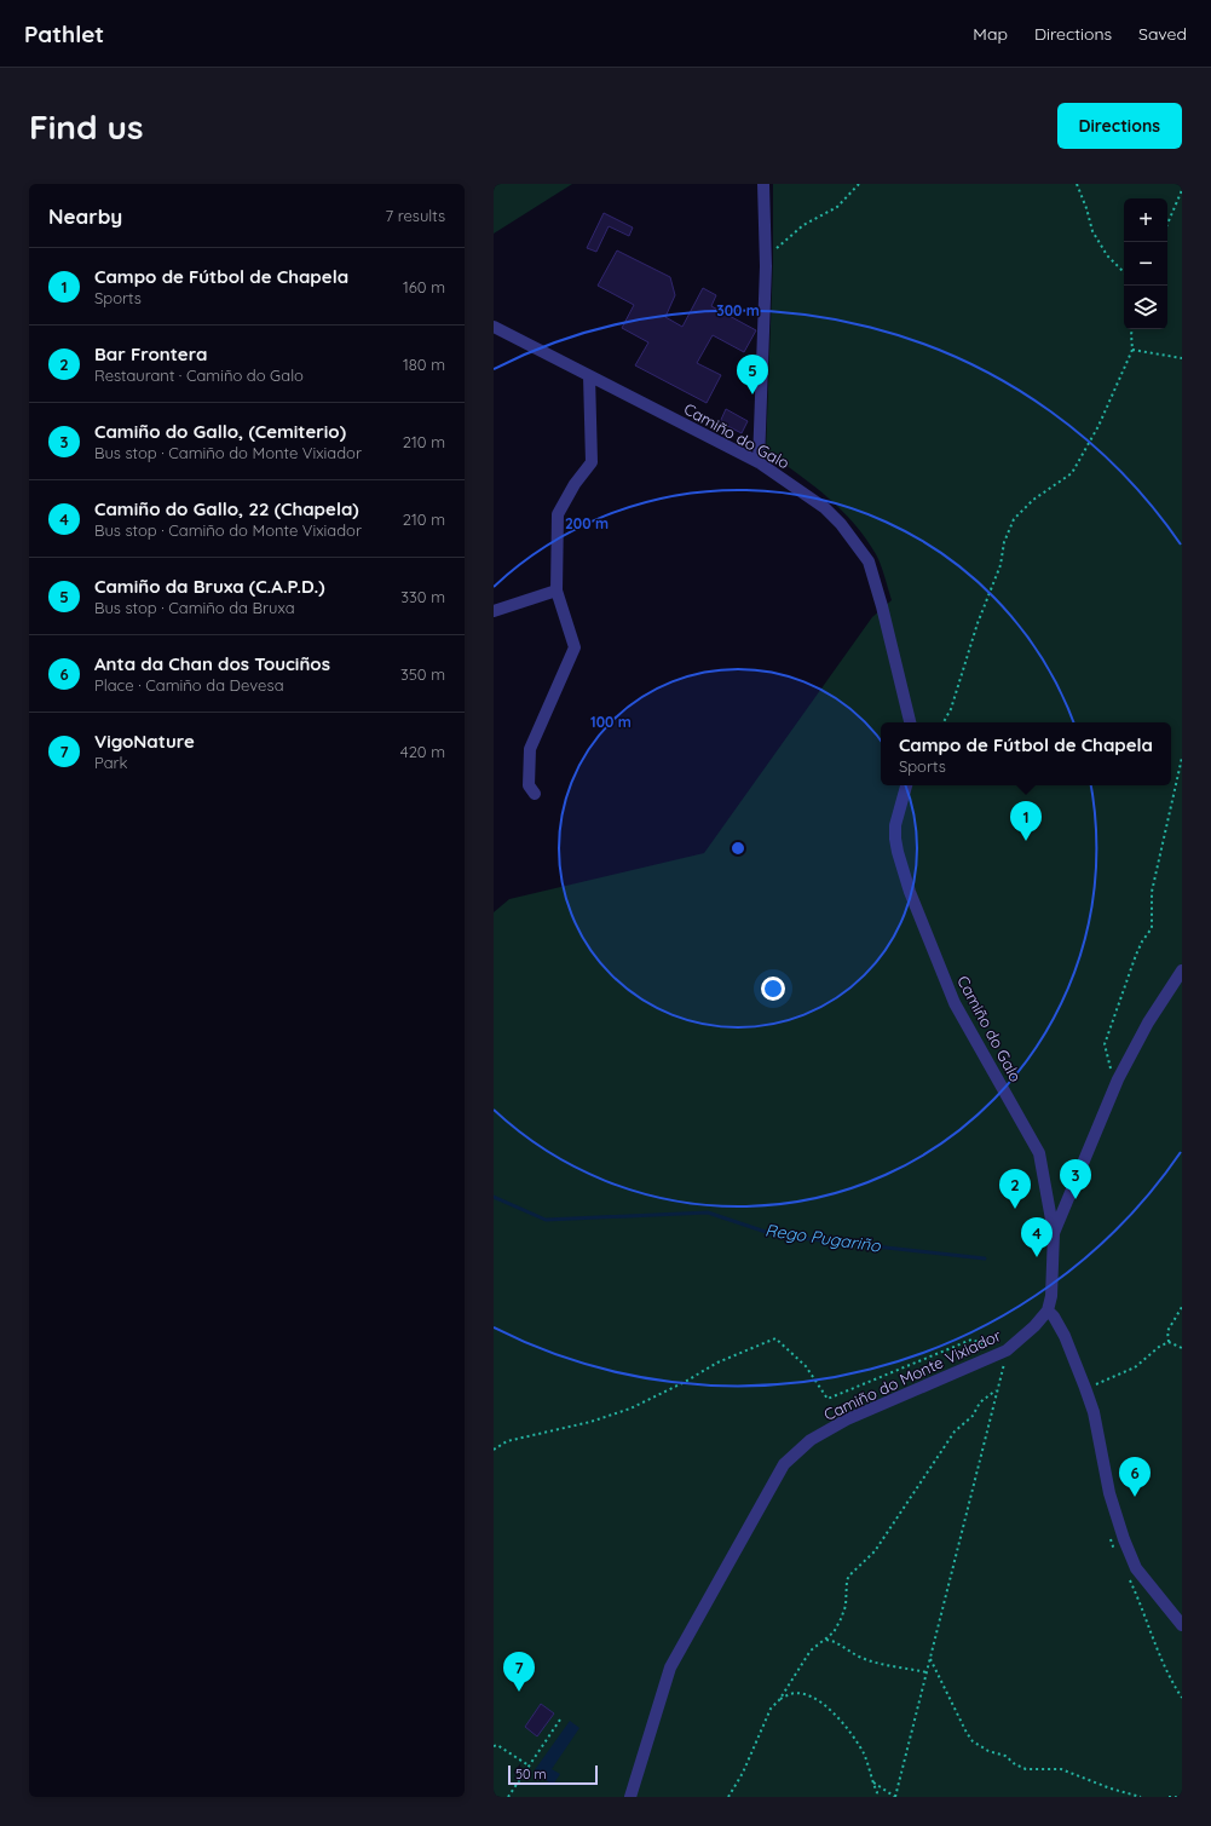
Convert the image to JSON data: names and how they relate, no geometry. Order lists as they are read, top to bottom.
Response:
{
  "streets": {
    "street": ["Camiño do Galo", "Camiño do Monte Vixiador"]
  },
  "water": ["Rego Pugariño"],
  "scale_bar": "50 m",
  "page": {
    "header": "Pathlet",
    "nav": ["Map", "Directions", "Saved"],
    "buttons": "Directions",
    "title": "Find us",
    "heading": ["Nearby", "7 results"],
    "map_buttons": ["+", "−"],
    "list": [
      {
        "mark": "1",
        "name": "Campo de Fútbol de Chapela",
        "note": "Sports",
        "value": "160 m"
      },
      {
        "mark": "2",
        "name": "Bar Frontera",
        "note": "Restaurant · Camiño do Galo",
        "value": "180 m"
      },
      {
        "mark": "3",
        "name": "Camiño do Gallo, (Cemiterio)",
        "note": "Bus stop · Camiño do Monte Vixiador",
        "value": "210 m"
      },
      {
        "mark": "4",
        "name": "Camiño do Gallo, 22 (Chapela)",
        "note": "Bus stop · Camiño do Monte Vixiador",
        "value": "210 m"
      },
      {
        "mark": "5",
        "name": "Camiño da Bruxa (C.A.P.D.)",
        "note": "Bus stop · Camiño da Bruxa",
        "value": "330 m"
      },
      {
        "mark": "6",
        "name": "Anta da Chan dos Touciños",
        "note": "Place · Camiño da Devesa",
        "value": "350 m"
      },
      {
        "mark": "7",
        "name": "VigoNature",
        "note": "Park",
        "value": "420 m"
      }
    ],
    "pins": [
      "5",
      "1",
      "3",
      "2",
      "4",
      "6",
      "7"
    ],
    "popup": ["Campo de Fútbol de Chapela", "Sports"],
    "scale": "50 m"
  },
  "rings": ["300 m", "200 m", "100 m"]
}
